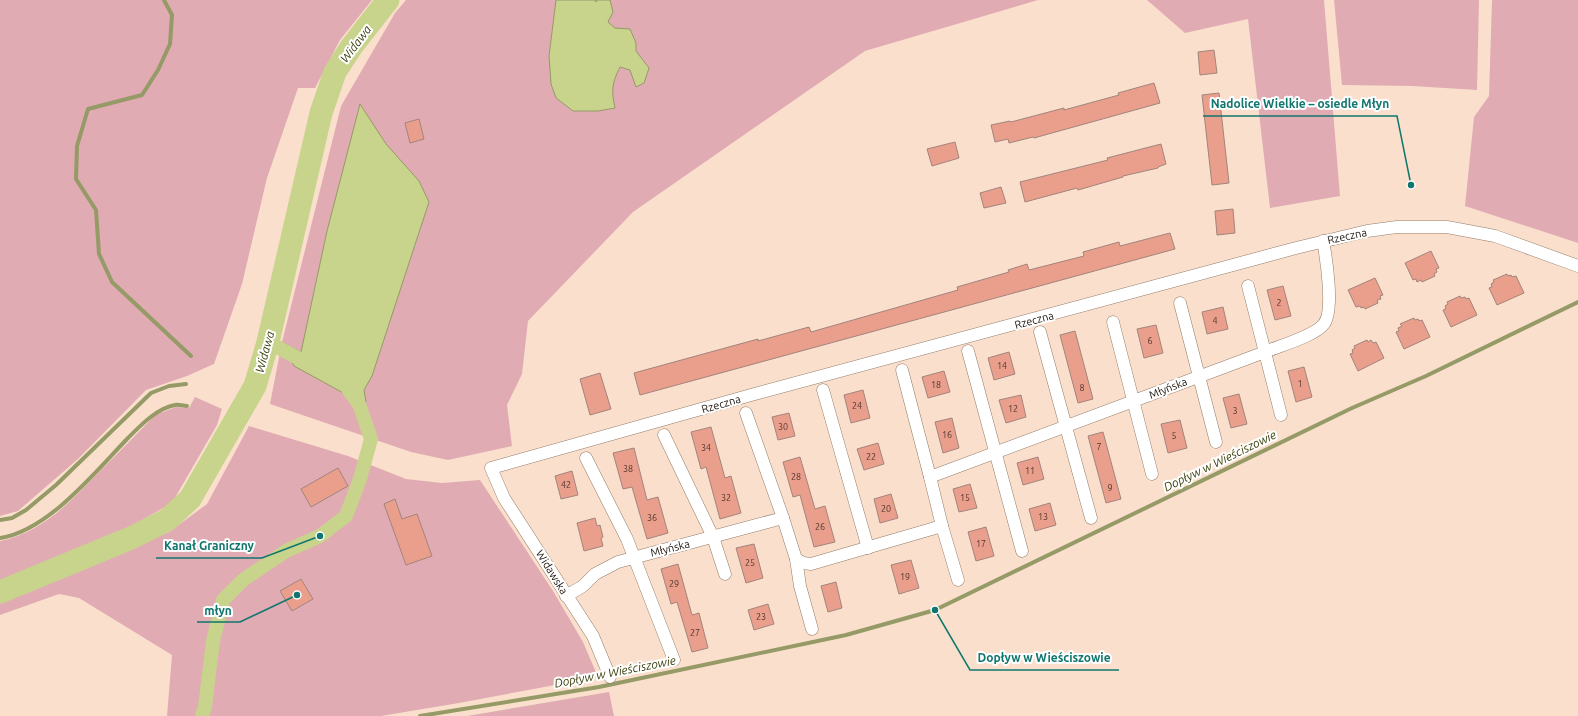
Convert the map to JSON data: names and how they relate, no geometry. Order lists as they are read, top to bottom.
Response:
{
  "streets": {
    "street": ["Rzeczna", "Młyńska", "Widawska"]
  },
  "crossings": [
    ["Rzeczna", "Młyńska"],
    ["Rzeczna", "Widawska"],
    ["Młyńska", "Widawska"]
  ],
  "water": ["Widawa", "Dopływ w Wieściszowie"],
  "places": [
    "Nadolice Wielkie – osiedle Młyn",
    "Kanał Graniczny",
    "młyn",
    "Dopływ w Wieściszowie"
  ],
  "house_numbers": [
    "2",
    "4",
    "6",
    "14",
    "1",
    "18",
    "8",
    "24",
    "12",
    "3",
    "30",
    "16",
    "5",
    "7",
    "34",
    "22",
    "38",
    "11",
    "28",
    "42",
    "9",
    "32",
    "15",
    "20",
    "13",
    "36",
    "26",
    "17",
    "25",
    "19",
    "29",
    "23",
    "27"
  ]
}
